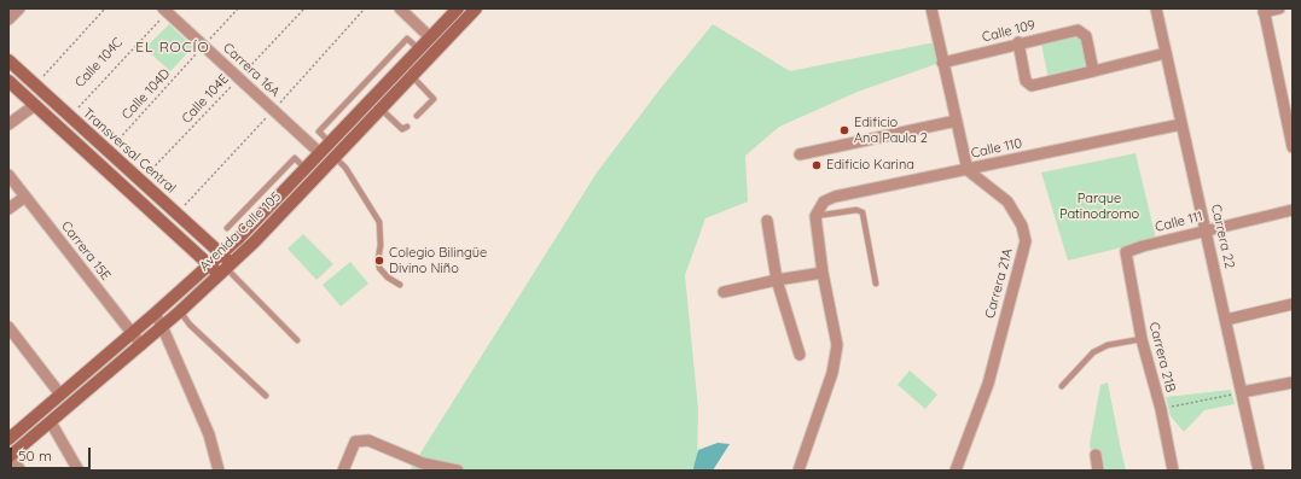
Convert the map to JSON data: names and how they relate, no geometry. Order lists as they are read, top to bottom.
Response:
{
  "streets": {
    "main road": ["Transversal Central", "Avenida Calle 105"],
    "street": [
      "Calle 109",
      "Carrera 16A",
      "Calle 110",
      "Calle 111",
      "Carrera 22",
      "Carrera 15E",
      "Carrera 21A",
      "Carrera 21B"
    ],
    "path": ["Calle 104C", "Calle 104D", "Calle 104E"]
  },
  "crossings": [
    ["Calle 104C", "Carrera 16A"],
    ["Calle 104C", "Transversal Central"],
    ["Carrera 16A", "Calle 104D"],
    ["Carrera 16A", "Calle 104E"],
    ["Carrera 16A", "Avenida Calle 105"],
    ["Calle 104D", "Transversal Central"],
    ["Calle 104E", "Transversal Central"],
    ["Calle 110", "Carrera 22"],
    ["Calle 110", "Carrera 21A"],
    ["Transversal Central", "Avenida Calle 105"],
    ["Calle 111", "Carrera 22"],
    ["Calle 111", "Carrera 21B"],
    ["Avenida Calle 105", "Carrera 15E"]
  ],
  "districts": ["EL ROCÍO"],
  "parks": ["Parque Patinodromo"],
  "places": ["Edificio Ana Paula 2", "Edificio Karina", "Colegio Bilingüe Divino Niño"],
  "scale_bar": "50 m"
}
